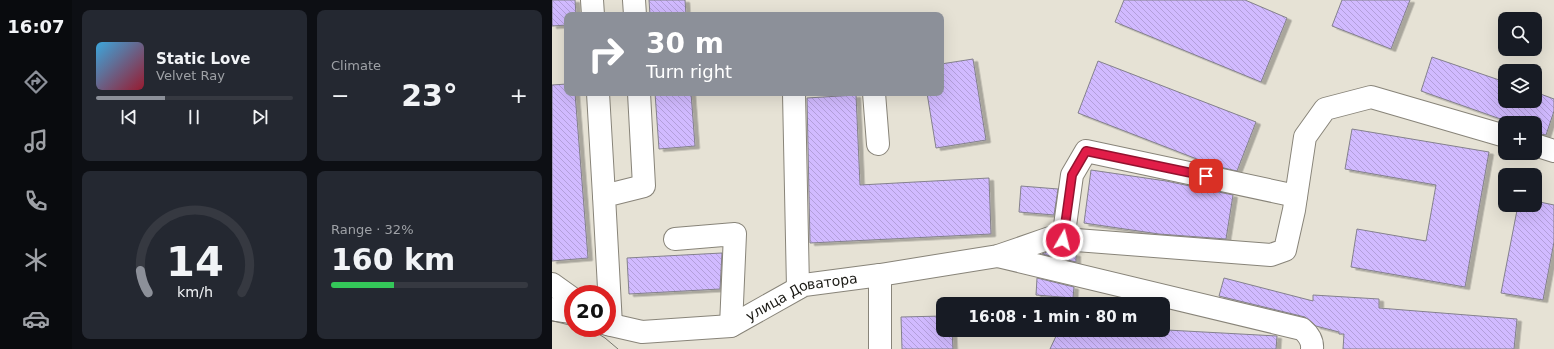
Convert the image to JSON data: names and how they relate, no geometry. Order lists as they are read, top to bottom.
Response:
{
  "streets": {
    "street": ["улица Доватора"]
  },
  "page": {
    "tabs": "16:07",
    "tile": [
      "Climate",
      ["Range · 32%", "160 km"]
    ],
    "map_buttons": ["+", "−"],
    "turn": ["30 m", "Turn right"],
    "song": ["Static Love", "Velvet Ray"],
    "heat": ["−", "23°", "+"],
    "limit": "20",
    "trip": "16:08 · 1 min · 80 m",
    "gauge": ["14", "km/h"]
  }
}
